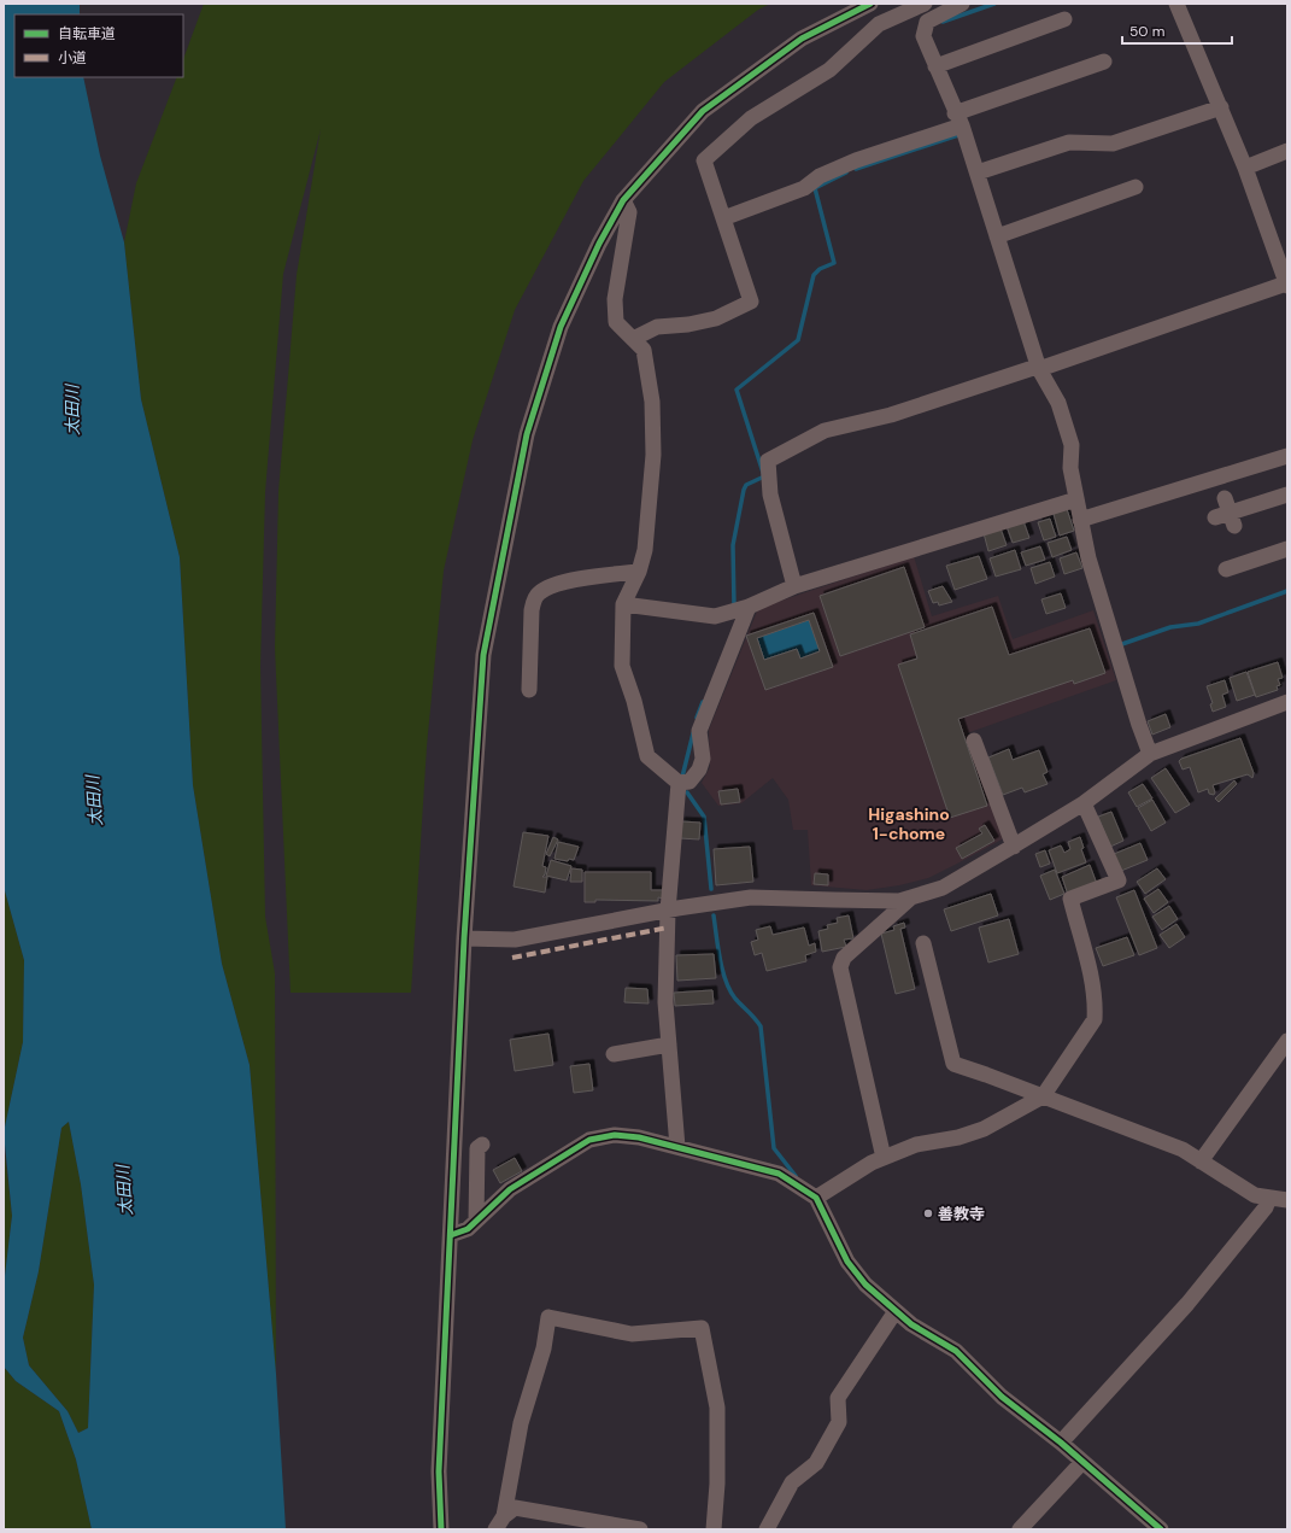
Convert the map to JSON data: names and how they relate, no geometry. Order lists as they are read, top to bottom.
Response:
{
  "districts": ["Higashino 1-chome"],
  "water": ["太田川"],
  "places": ["善教寺"],
  "legend": ["自転車道", "小道"],
  "scale_bar": "50 m"
}
